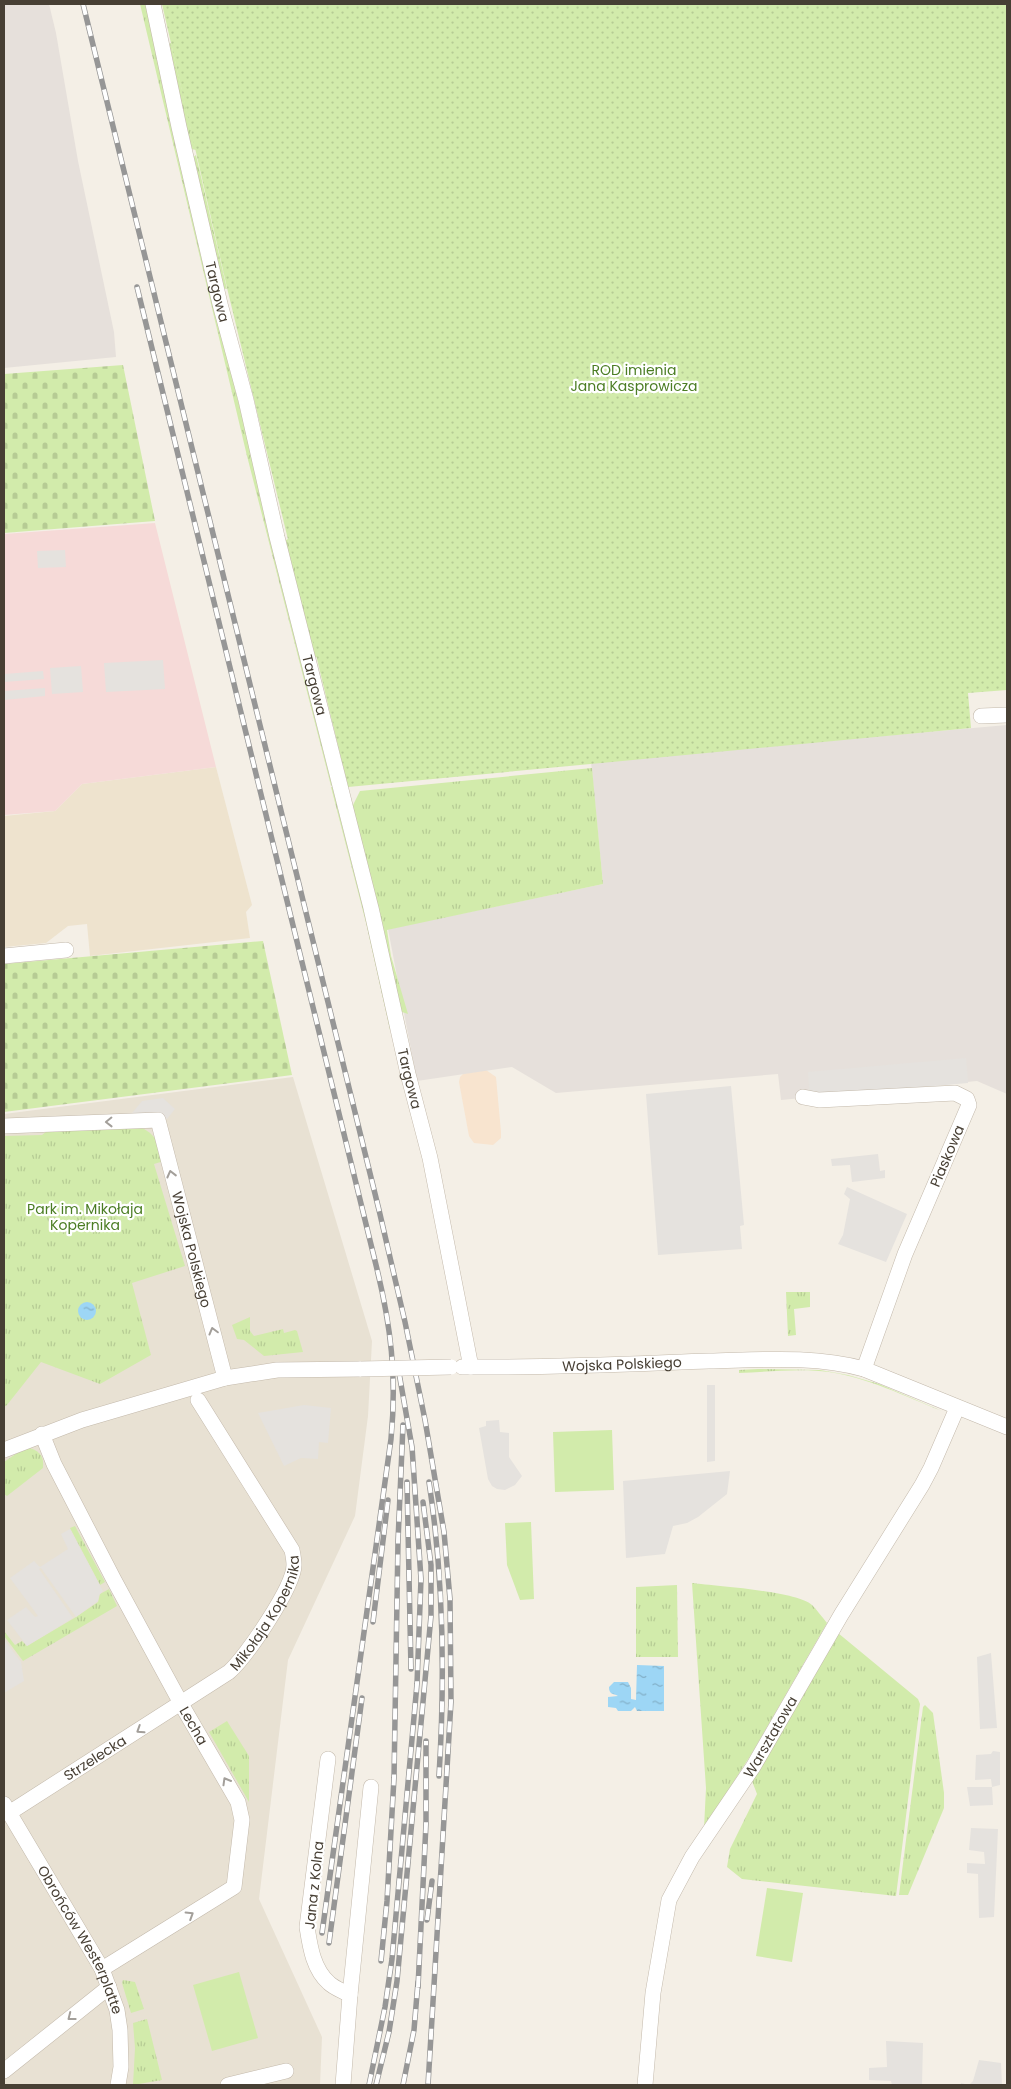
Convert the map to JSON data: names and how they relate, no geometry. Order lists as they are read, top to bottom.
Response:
{
  "streets": {
    "street": [
      "Targowa",
      "Piaskowa",
      "Wojska Polskiego",
      "Mikołaja Kopernika",
      "Lecha",
      "Warsztatowa",
      "Strzelecka",
      "Jana z Kolna",
      "Obrońców Westerplatte"
    ]
  },
  "crossings": [
    ["Targowa", "Wojska Polskiego"],
    ["Piaskowa", "Wojska Polskiego"],
    ["Wojska Polskiego", "Lecha"],
    ["Wojska Polskiego", "Warsztatowa"],
    ["Mikołaja Kopernika", "Lecha"],
    ["Mikołaja Kopernika", "Strzelecka"],
    ["Lecha", "Strzelecka"],
    ["Lecha", "Obrońców Westerplatte"],
    ["Strzelecka", "Obrońców Westerplatte"]
  ],
  "one_way": ["Strzelecka"],
  "parks": ["ROD imienia Jana Kasprowicza", "Park im. Mikołaja Kopernika"]
}
